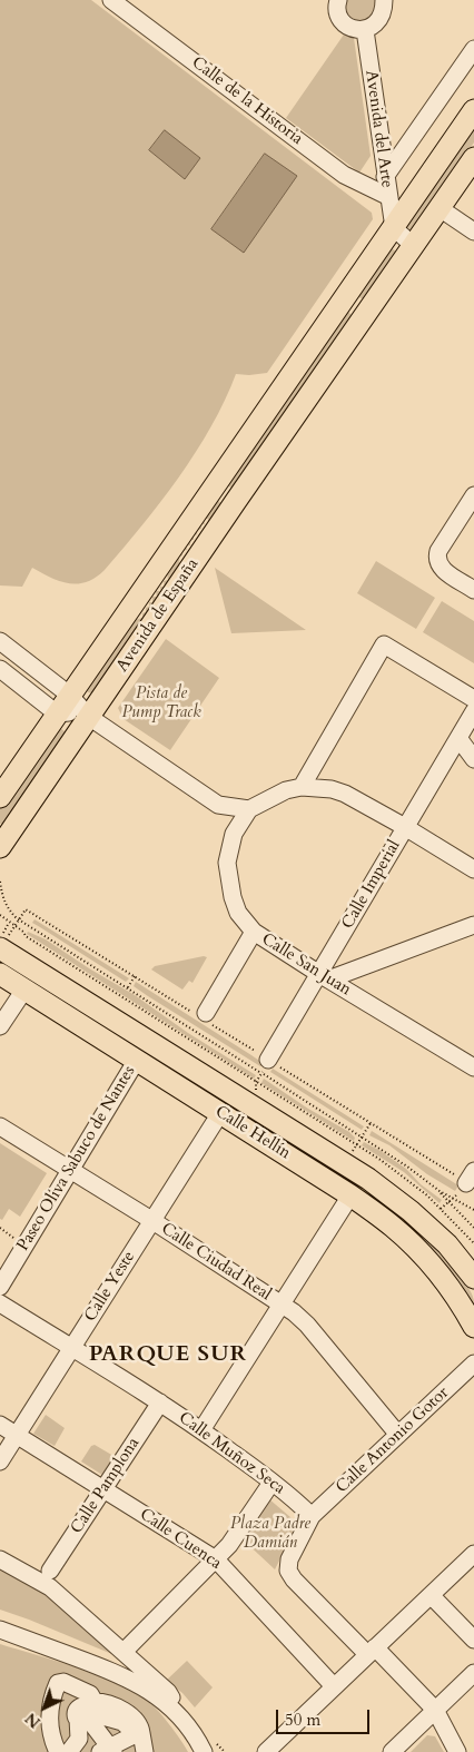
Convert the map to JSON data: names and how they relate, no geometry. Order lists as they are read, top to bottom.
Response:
{
  "streets": {
    "main road": ["Avenida de España", "Calle Hellín"],
    "street": [
      "Calle de la Historia",
      "Avenida del Arte",
      "Calle Imperial",
      "Calle San Juan",
      "Paseo Oliva Sabuco de Nantes",
      "Calle Ciudad Real",
      "Calle Yeste",
      "Calle Antonio Gotor",
      "Calle Muñoz Seca",
      "Calle Pamplona",
      "Calle Cuenca"
    ]
  },
  "crossings": [
    ["Calle de la Historia", "Avenida del Arte"],
    ["Avenida del Arte", "Avenida de España"],
    ["Calle Imperial", "Calle San Juan"],
    ["Calle Hellín", "Paseo Oliva Sabuco de Nantes"],
    ["Calle Hellín", "Calle Yeste"],
    ["Paseo Oliva Sabuco de Nantes", "Calle Ciudad Real"],
    ["Calle Ciudad Real", "Calle Yeste"],
    ["Calle Ciudad Real", "Calle Antonio Gotor"],
    ["Calle Yeste", "Calle Muñoz Seca"],
    ["Calle Yeste", "Calle Cuenca"],
    ["Calle Antonio Gotor", "Calle Muñoz Seca"],
    ["Calle Muñoz Seca", "Calle Pamplona"],
    ["Calle Pamplona", "Calle Cuenca"]
  ],
  "districts": ["PARQUE SUR"],
  "parks": ["Pista de Pump Track", "Plaza Padre Damián"],
  "scale_bar": "50 m",
  "north": "bottom left"
}
